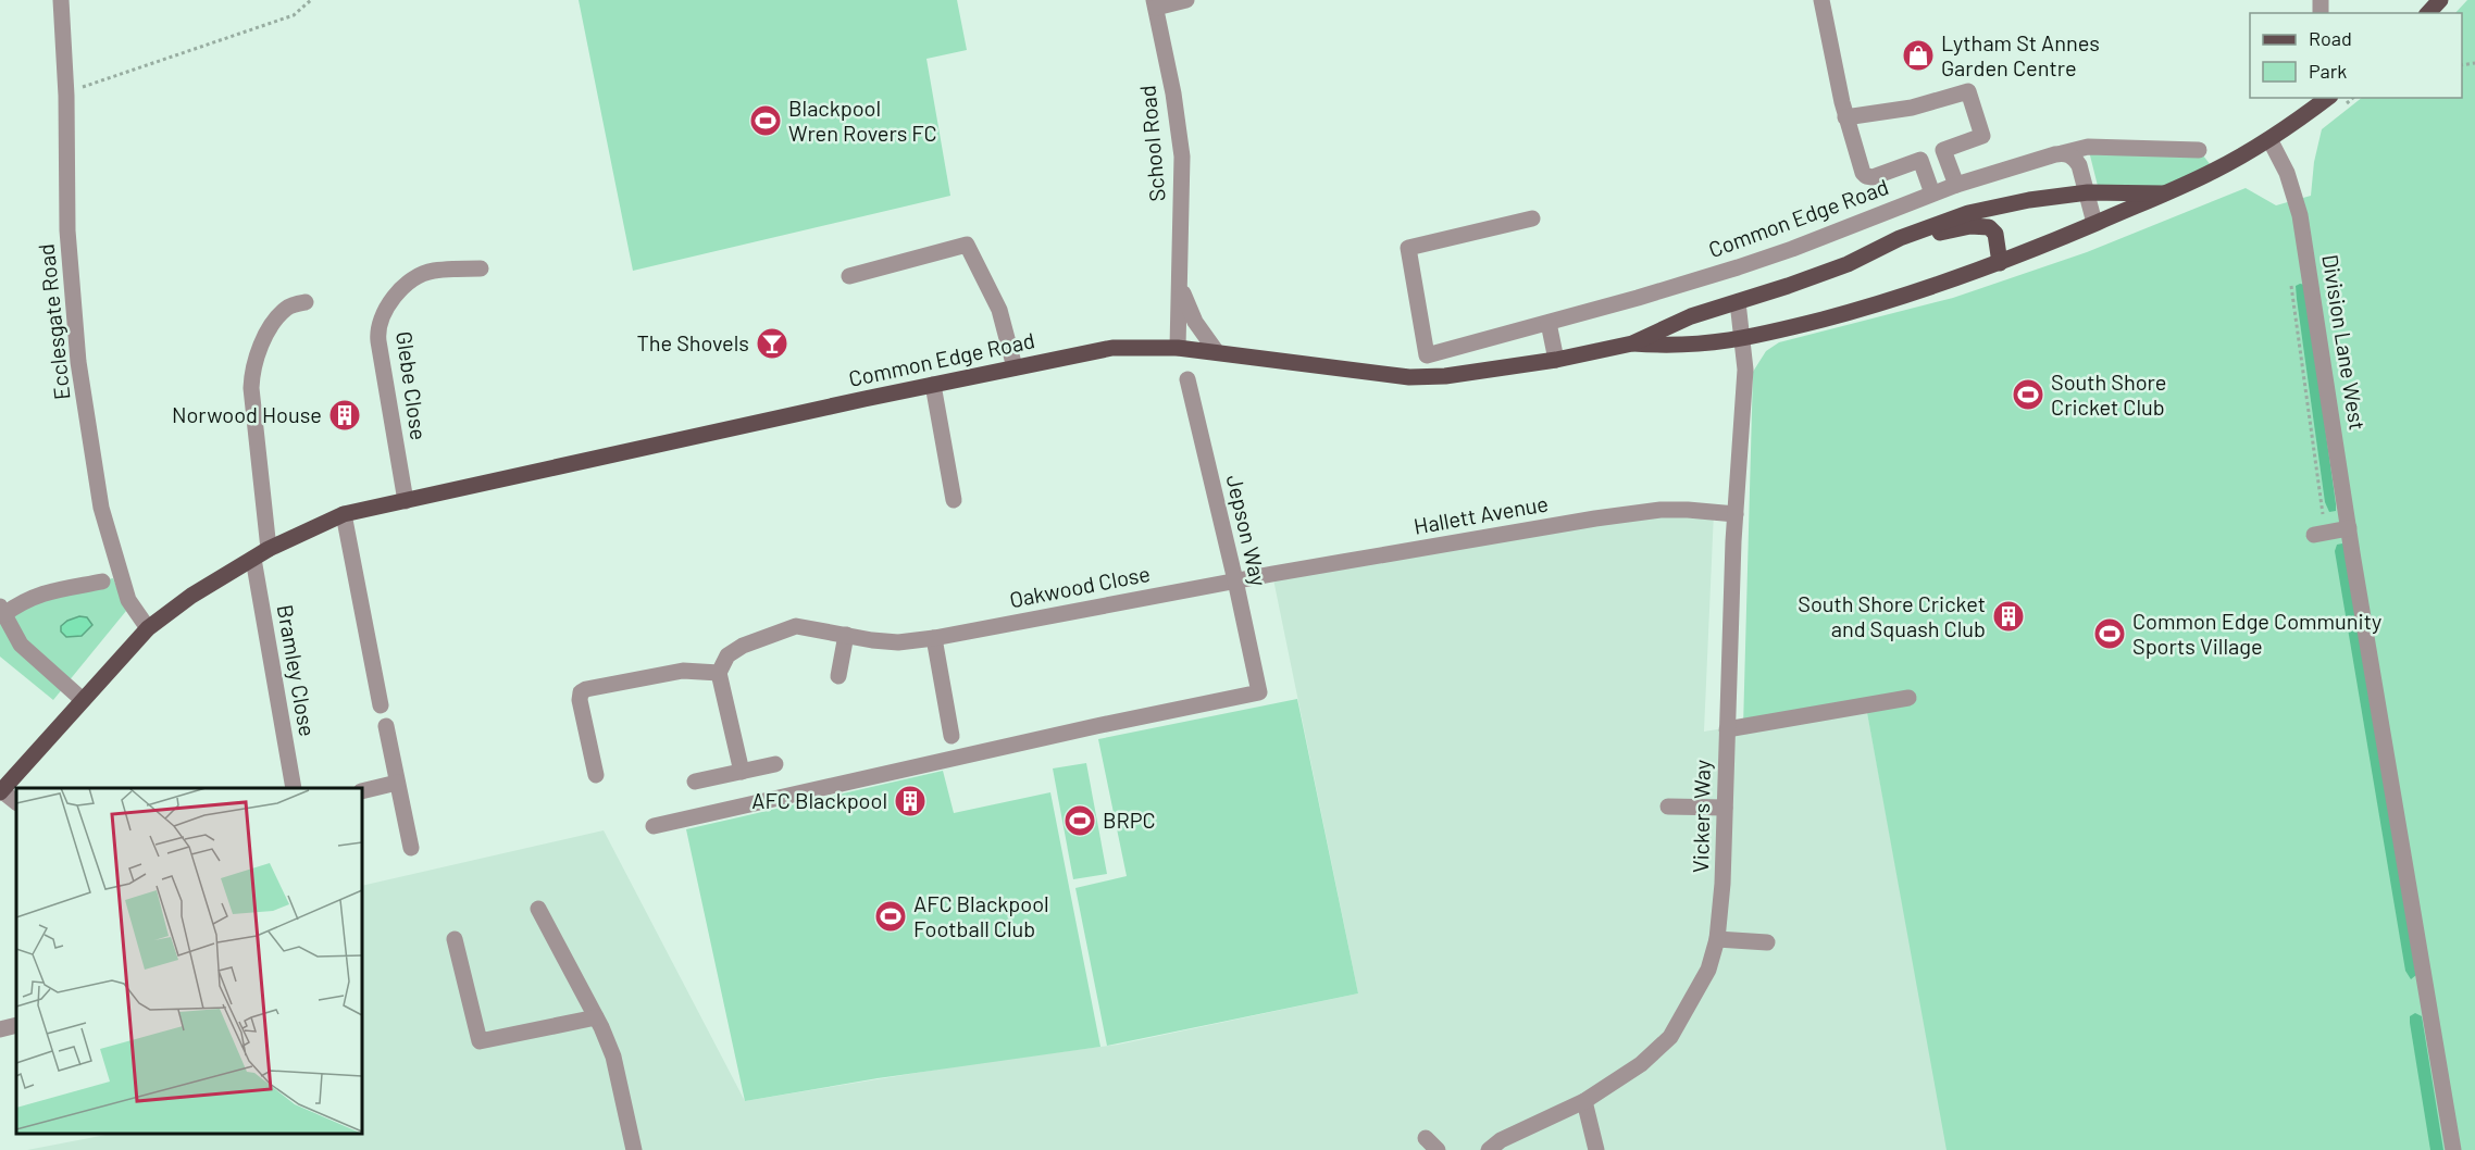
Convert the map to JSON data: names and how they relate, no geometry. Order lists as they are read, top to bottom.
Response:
{
  "streets": {
    "main road": ["Common Edge Road"],
    "street": [
      "School Road",
      "Ecclesgate Road",
      "Division Lane West",
      "Glebe Close",
      "Hallett Avenue",
      "Jepson Way",
      "Oakwood Close",
      "Bramley Close",
      "Vickers Way"
    ]
  },
  "crossings": [
    ["School Road", "Common Edge Road"],
    ["Common Edge Road", "Ecclesgate Road"],
    ["Common Edge Road", "Division Lane West"],
    ["Common Edge Road", "Glebe Close"],
    ["Common Edge Road", "Bramley Close"],
    ["Common Edge Road", "Vickers Way"],
    ["Hallett Avenue", "Jepson Way"],
    ["Hallett Avenue", "Oakwood Close"],
    ["Hallett Avenue", "Vickers Way"],
    ["Jepson Way", "Oakwood Close"]
  ],
  "places": {
    "shop": ["Lytham St Annes Garden Centre"],
    "sports": [
      "Blackpool Wren Rovers FC",
      "South Shore Cricket Club",
      "Common Edge Community Sports Village",
      "BRPC",
      "AFC Blackpool Football Club"
    ],
    "bar": ["The Shovels"],
    "building": ["Norwood House", "South Shore Cricket and Squash Club", "AFC Blackpool"]
  },
  "legend": ["Road", "Park"]
}
